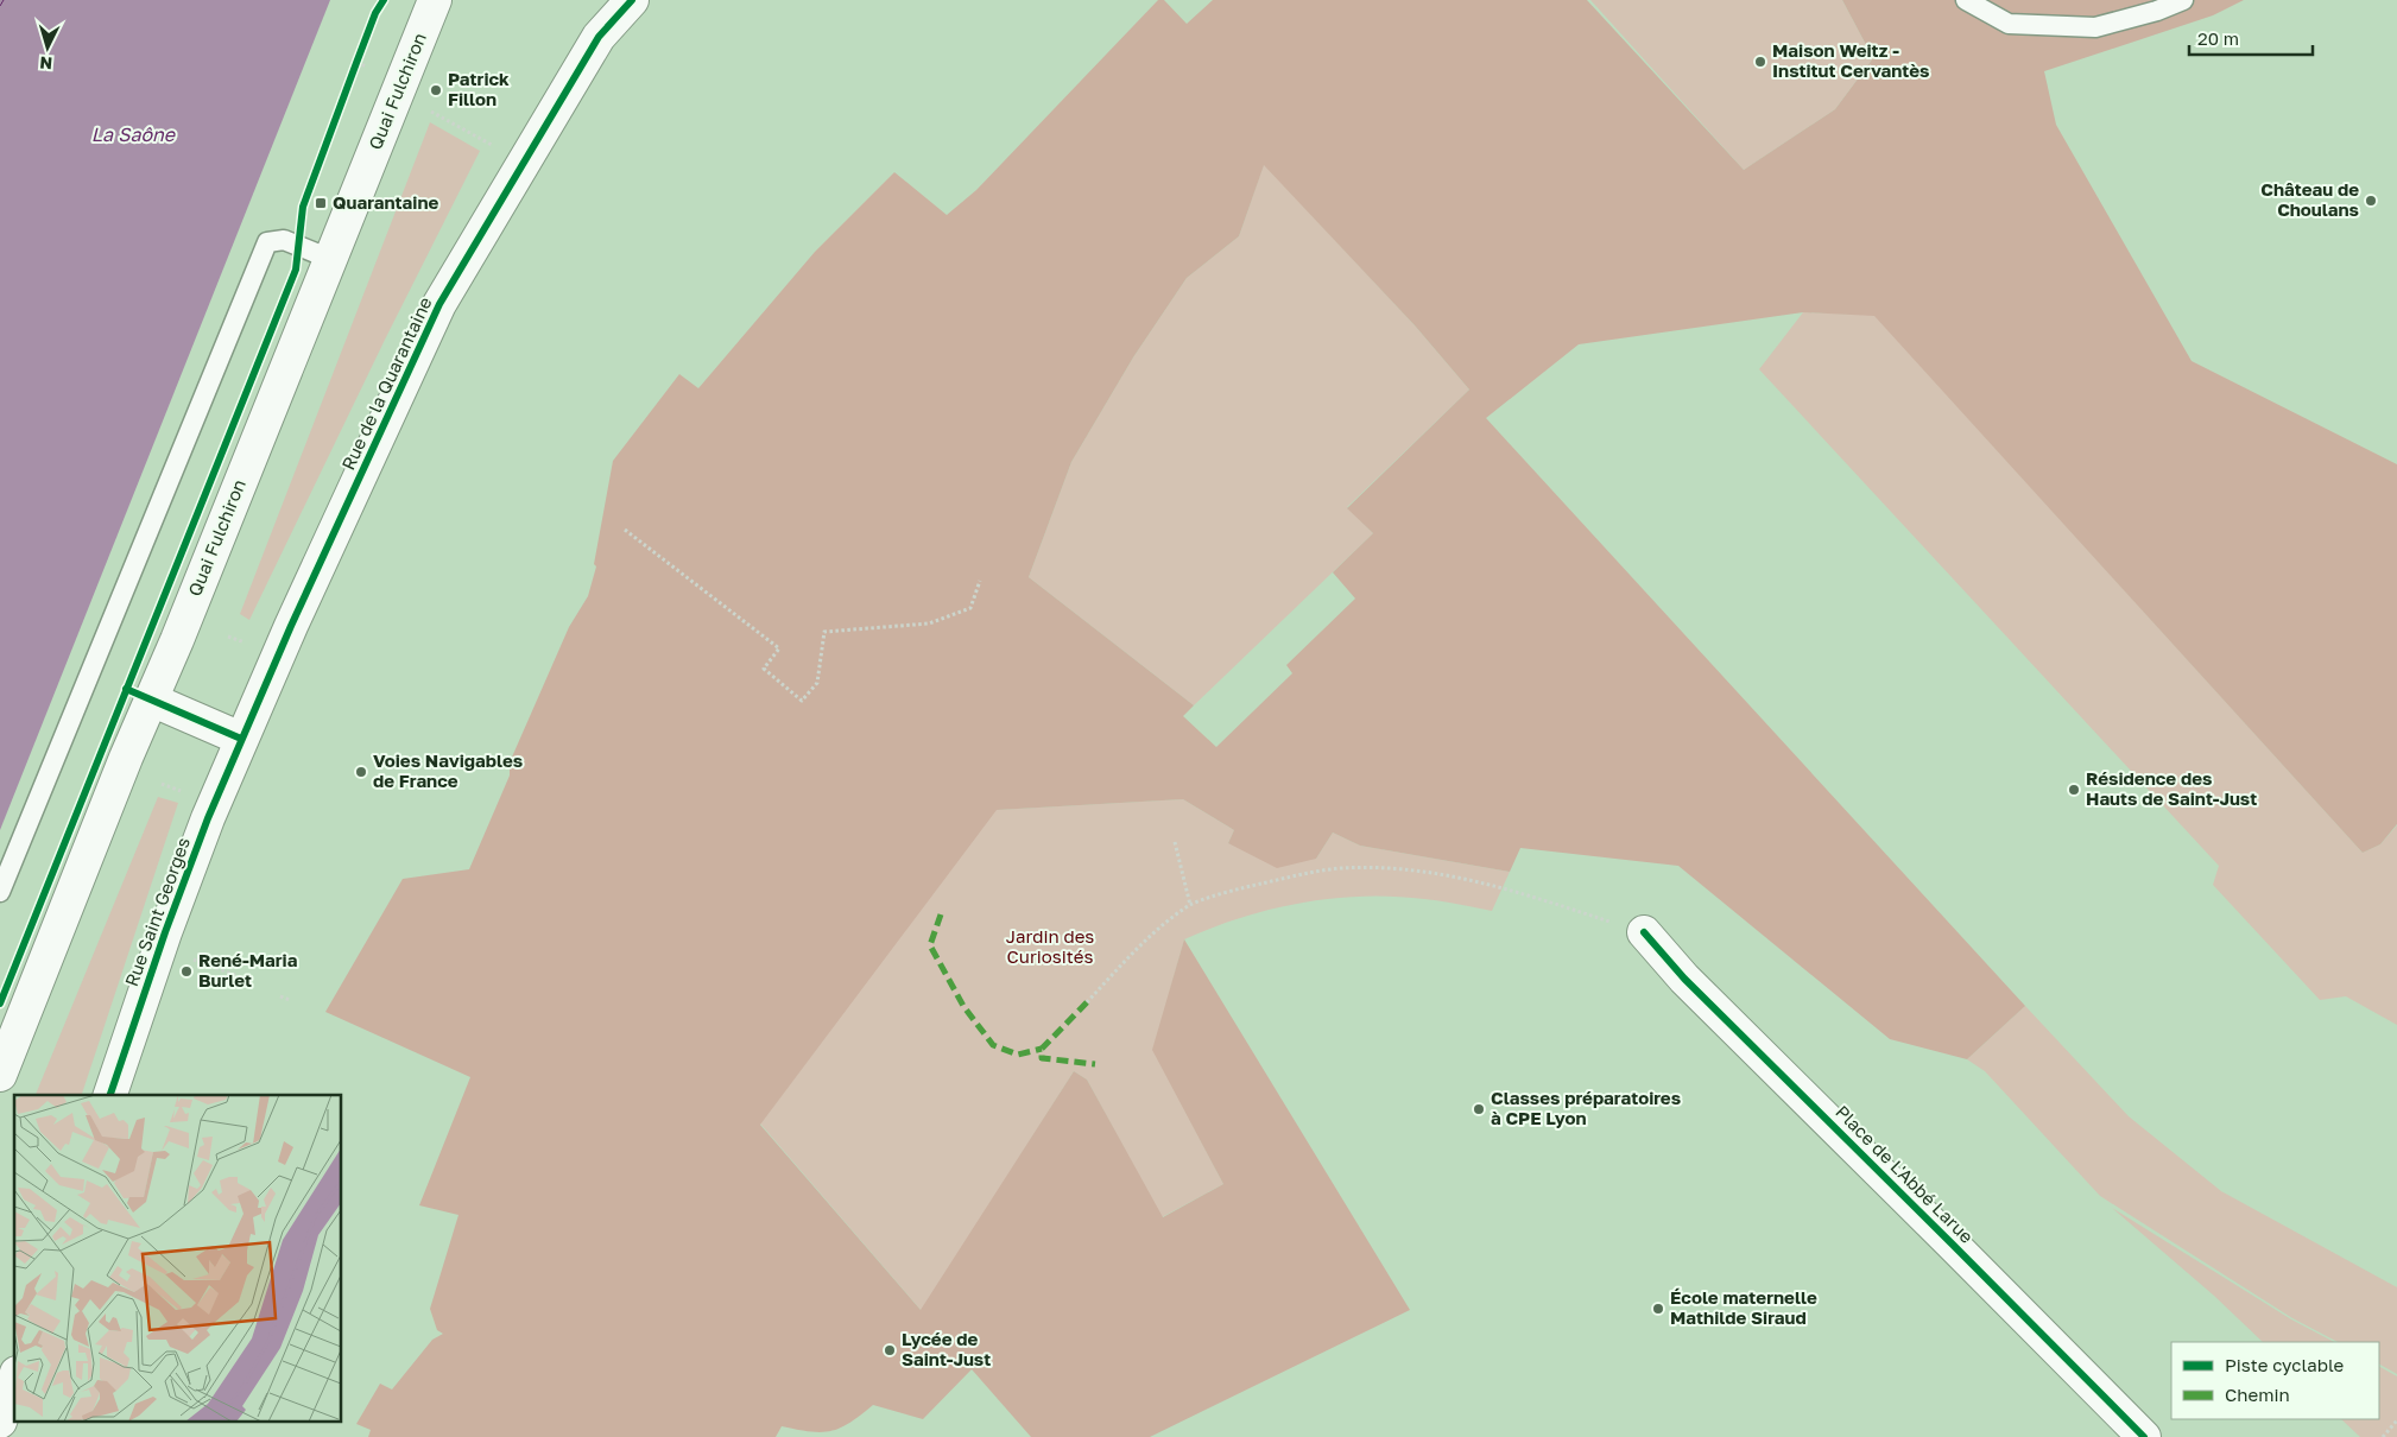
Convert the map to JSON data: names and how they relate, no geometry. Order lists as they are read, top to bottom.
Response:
{
  "streets": {
    "street": [
      "Quai Fulchiron",
      "Rue de la Quarantaine",
      "Rue Saint Georges",
      "Place de L'Abbé Larue"
    ]
  },
  "crossings": [
    ["Rue de la Quarantaine", "Rue Saint Georges"]
  ],
  "water": ["La Saône"],
  "parks": ["Jardin des Curiosités"],
  "places": {
    "other": [
      "Maison Weitz - Institut Cervantès",
      "Patrick Fillon",
      "Château de Choulans",
      "Voies Navigables de France",
      "Résidence des Hauts de Saint-Just",
      "René-Maria Burlet",
      "Classes préparatoires à CPE Lyon",
      "École maternelle Mathilde Siraud",
      "Lycée de Saint-Just"
    ],
    "transit": ["Quarantaine"]
  },
  "legend": ["Piste cyclable", "Chemin"],
  "scale_bar": "20 m",
  "north": "bottom"
}
